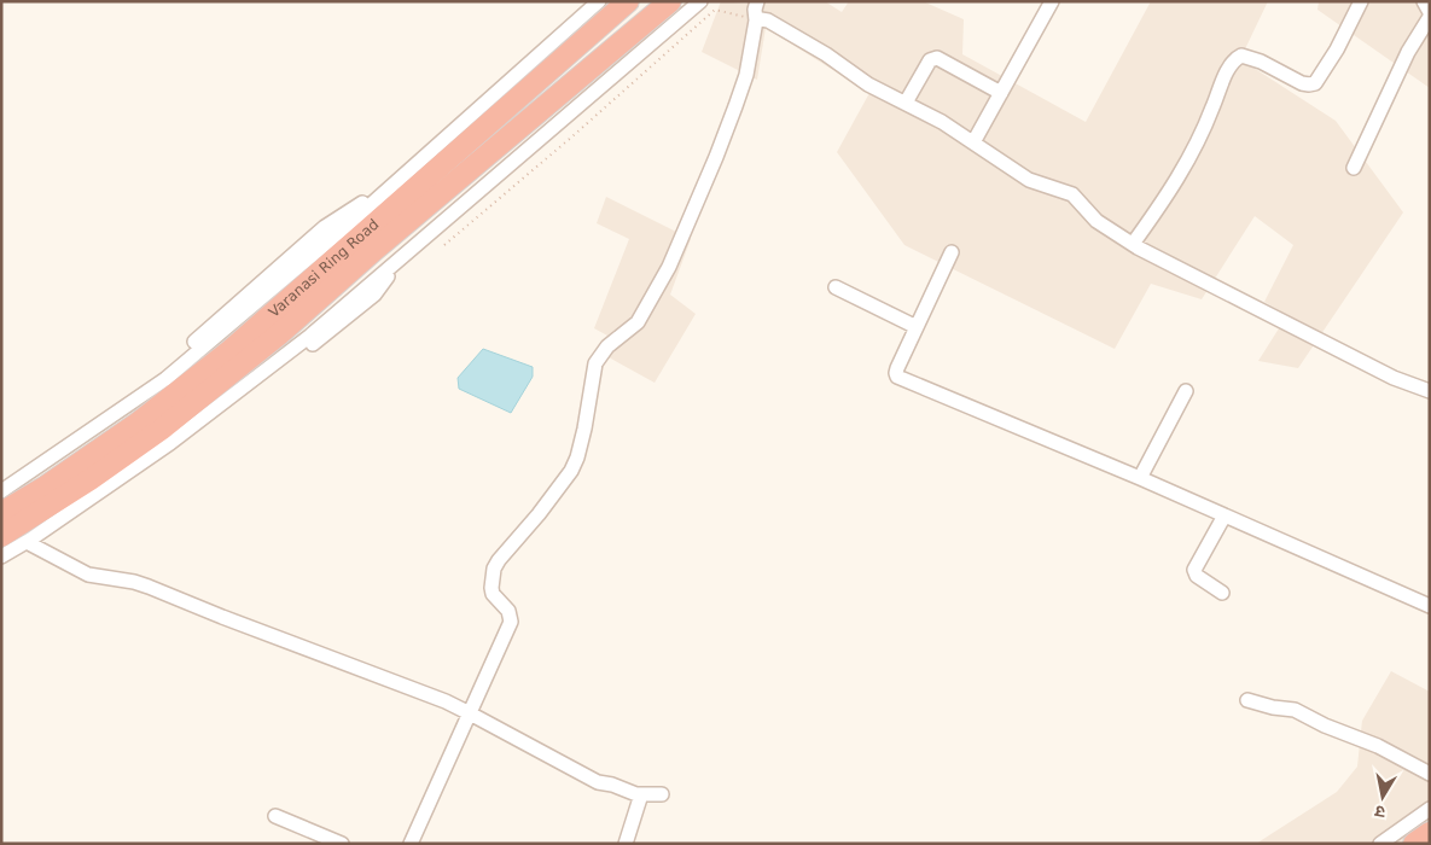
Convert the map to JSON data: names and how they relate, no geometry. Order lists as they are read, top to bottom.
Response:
{
  "streets": {
    "highway": ["Varanasi Ring Road"]
  },
  "north": "bottom"
}
